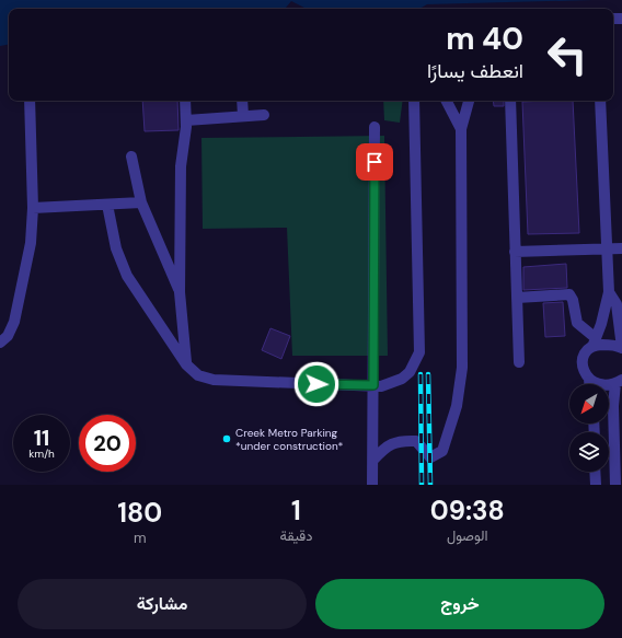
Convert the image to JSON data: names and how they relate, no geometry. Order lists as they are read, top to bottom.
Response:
{
  "places": ["Creek Metro Parking *under construction*"],
  "north": "bottom left",
  "page": {
    "turn": ["40 m", "انعطف يسارًا"],
    "speed": "11 km/h",
    "limit": "20",
    "eta": [
      "09:38",
      "الوصول",
      "1",
      "دقيقة",
      "180",
      "m"
    ],
    "buttons": ["خروج", "مشاركة"]
  }
}
